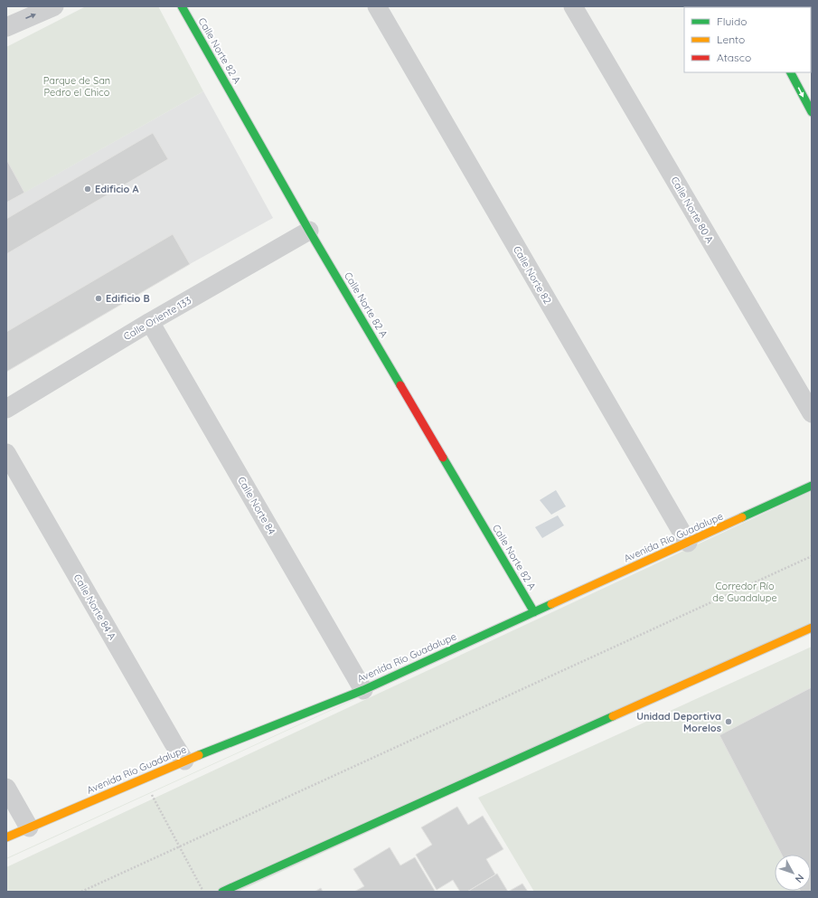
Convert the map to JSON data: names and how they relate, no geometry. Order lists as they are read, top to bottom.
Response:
{
  "streets": {
    "street": [
      "Calle Norte 82 A",
      "Calle Norte 80 A",
      "Calle Norte 82",
      "Calle Oriente 133",
      "Calle Norte 84",
      "Avenida Río Guadalupe",
      "Calle Norte 84 A"
    ]
  },
  "crossings": [
    ["Calle Norte 82 A", "Calle Oriente 133"],
    ["Calle Norte 82 A", "Avenida Río Guadalupe"],
    ["Calle Norte 82", "Avenida Río Guadalupe"],
    ["Calle Oriente 133", "Calle Norte 84"],
    ["Calle Norte 84", "Avenida Río Guadalupe"],
    ["Avenida Río Guadalupe", "Calle Norte 84 A"]
  ],
  "parks": ["Parque de San Pedro el Chico", "Corredor Río de Guadalupe"],
  "places": ["Edificio A", "Edificio B", "Unidad Deportiva Morelos"],
  "legend": ["Fluido", "Lento", "Atasco"],
  "north": "bottom right"
}
